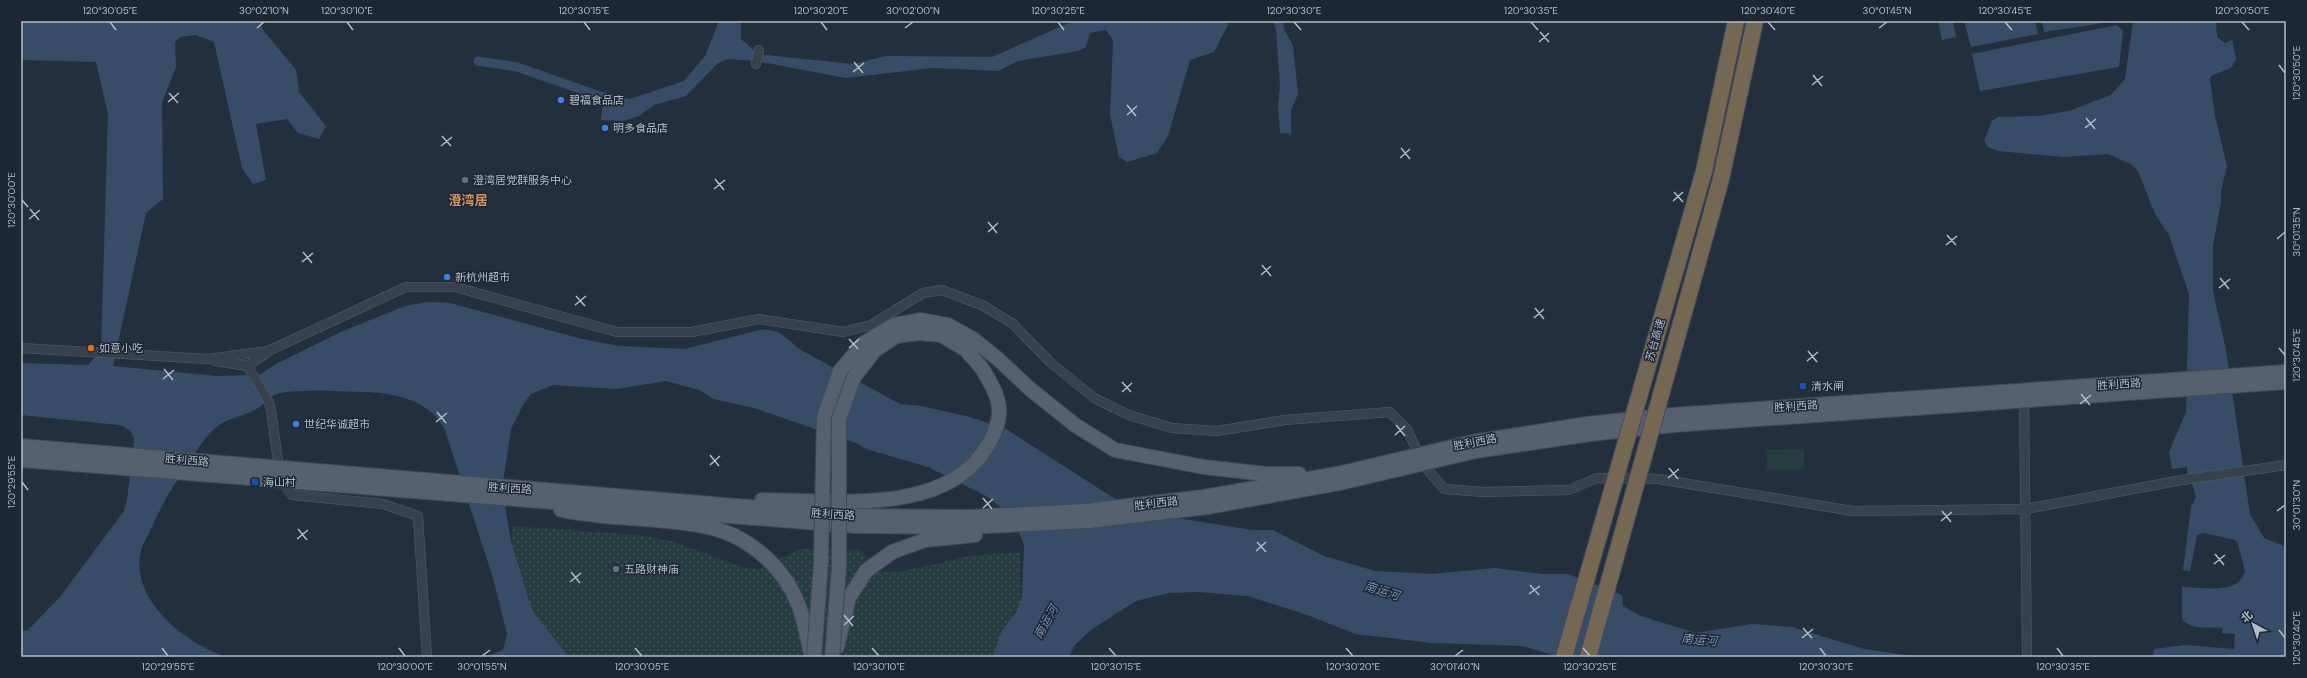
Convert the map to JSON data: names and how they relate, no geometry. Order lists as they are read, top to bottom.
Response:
{
  "streets": {
    "highway": ["苏台高速"],
    "main road": ["胜利西路"]
  },
  "districts": ["澄湾居"],
  "water": ["南运河"],
  "places": {
    "other": [
      "碧福食品店",
      "明多食品店",
      "澄湾居党群服务中心",
      "新杭州超市",
      "如意小吃",
      "世纪华诚超市",
      "五路财神庙"
    ],
    "transit": ["清水闸", "海山村"]
  },
  "north": "top left",
  "coordinates": [
    "120°30'05\"E",
    "30°02'10\"N",
    "120°30'10\"E",
    "120°30'15\"E",
    "120°30'20\"E",
    "30°02'00\"N",
    "120°30'25\"E",
    "120°30'30\"E",
    "120°30'35\"E",
    "120°30'40\"E",
    "30°01'45\"N",
    "120°30'45\"E",
    "120°30'50\"E",
    "120°30'00\"E",
    "30°01'35\"N",
    "120°29'55\"E",
    "30°01'30\"N",
    "30°01'55\"N",
    "30°01'40\"N"
  ]
}
